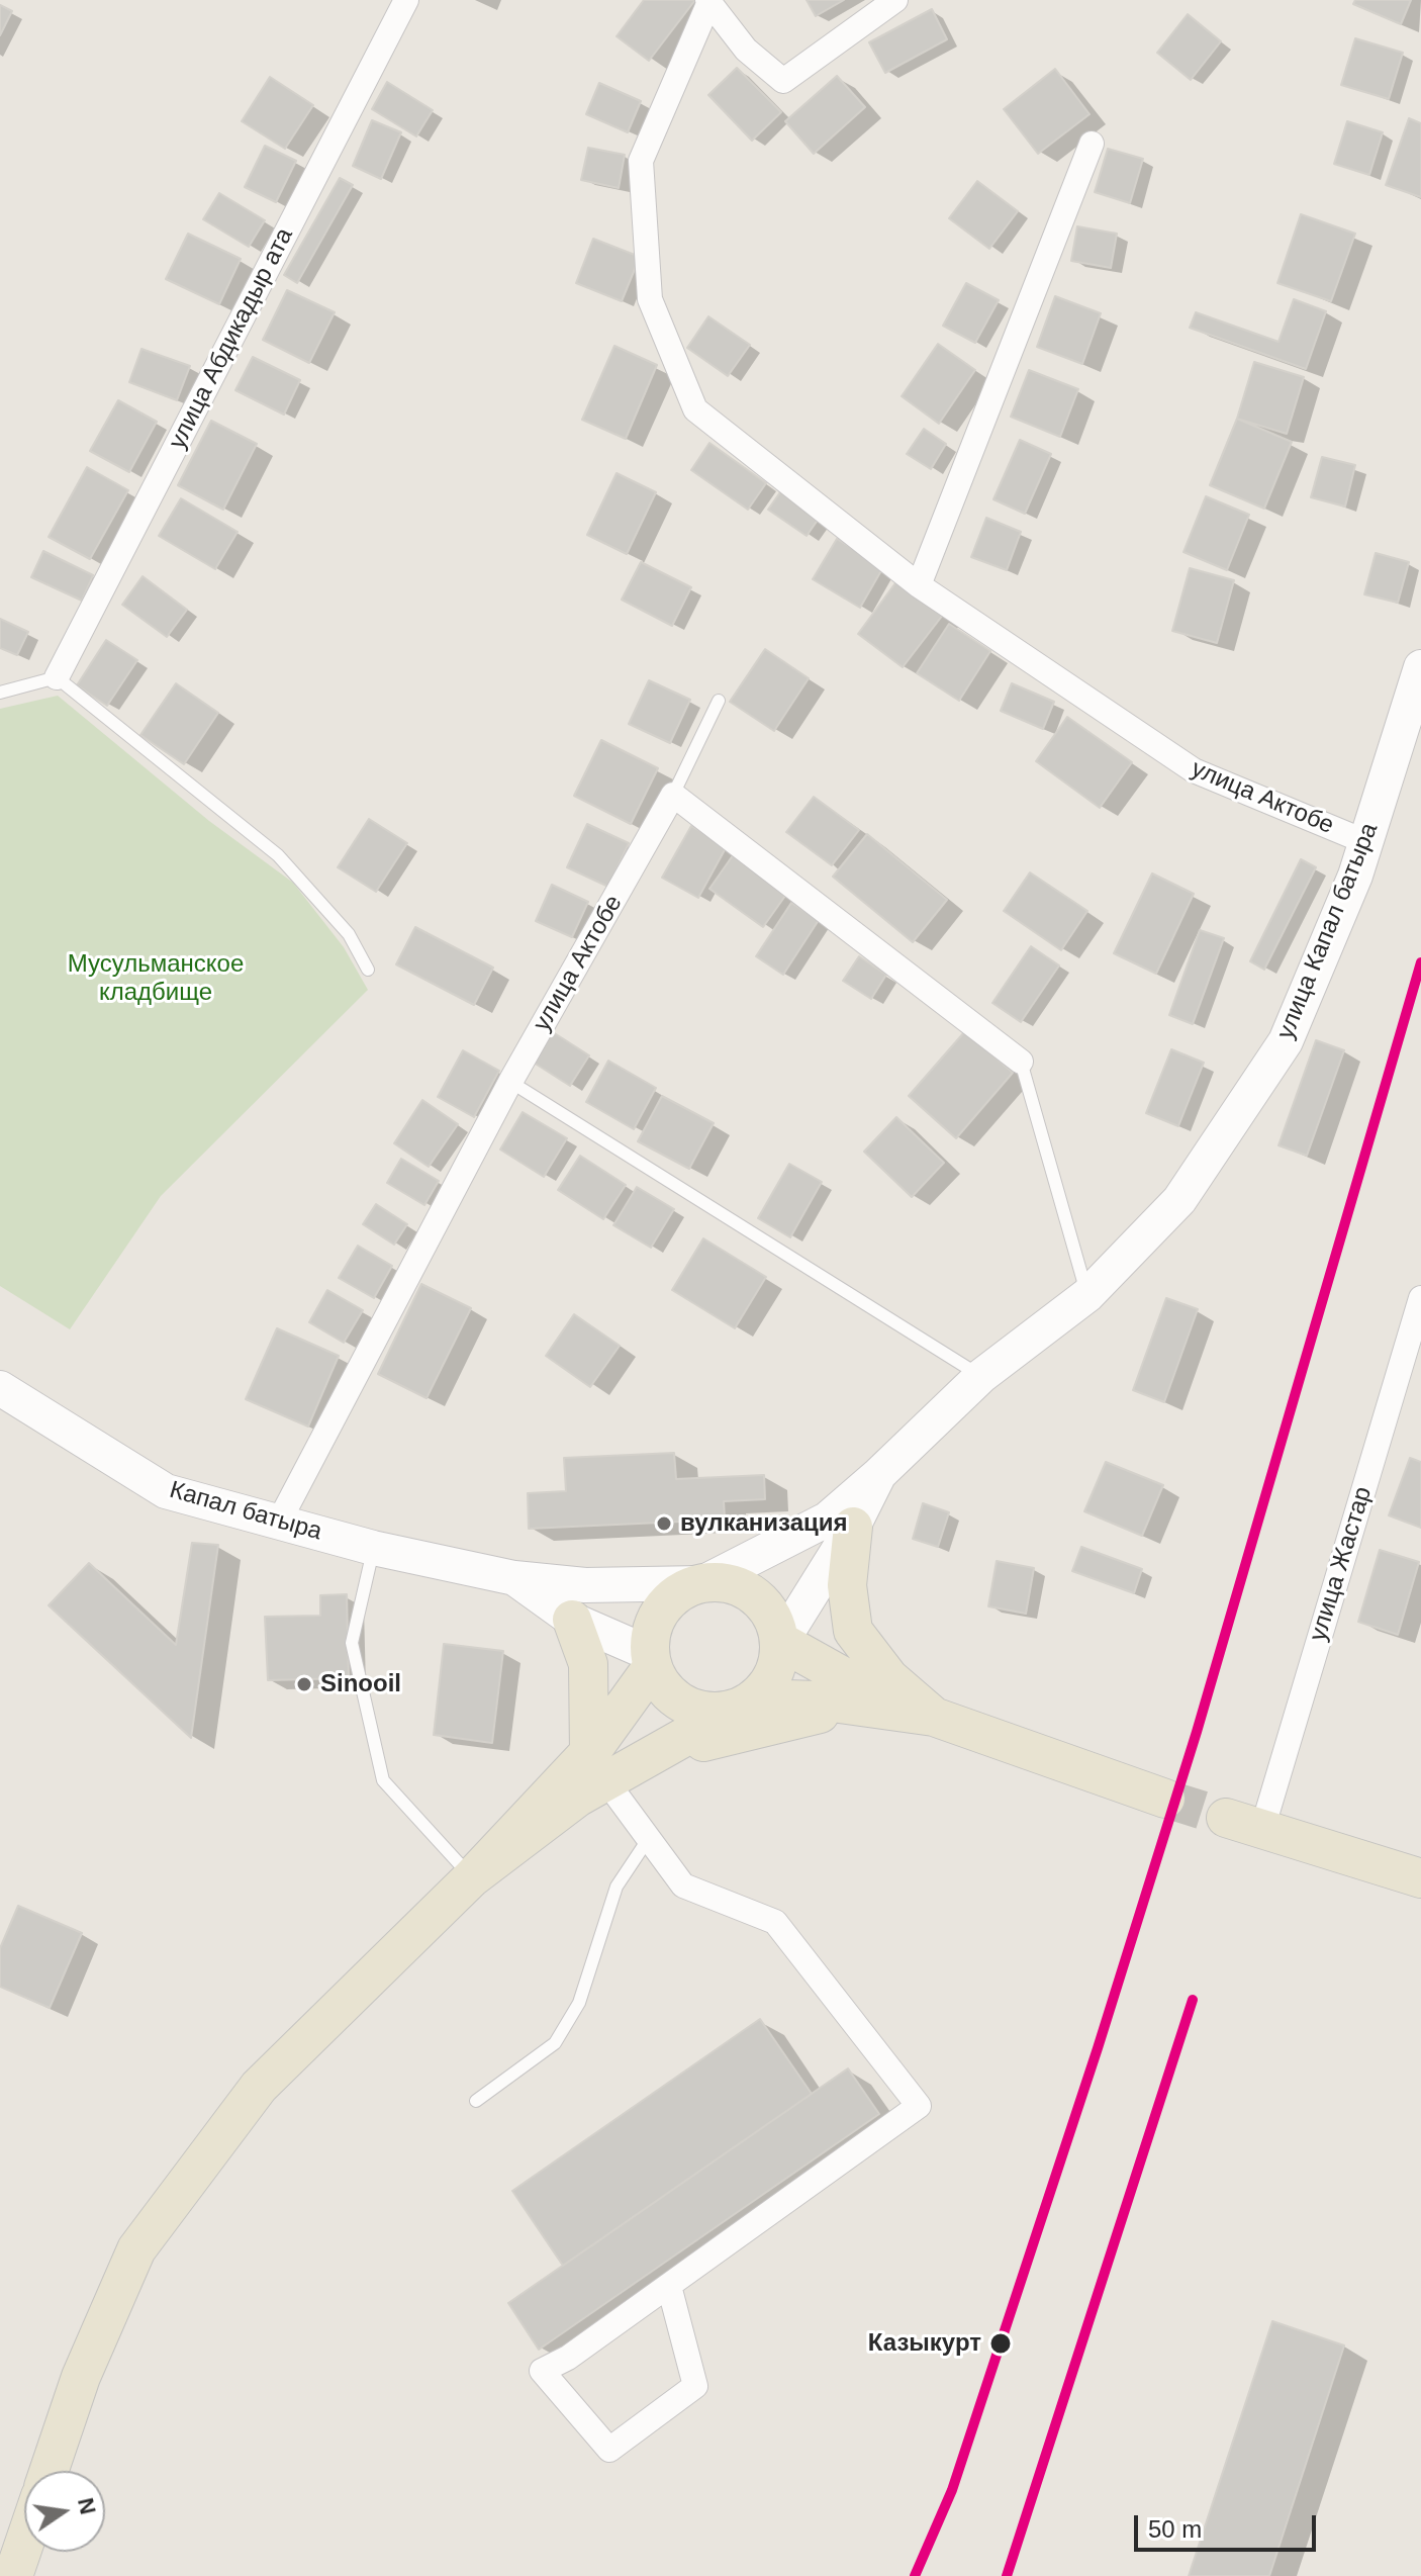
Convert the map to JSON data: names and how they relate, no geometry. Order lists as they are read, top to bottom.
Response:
{
  "streets": {
    "main road": ["улица Капал батыра", "Капал батыра"],
    "street": ["улица Абдикадыр ата", "улица Актобе", "улица Жастар"]
  },
  "crossings": [
    ["улица Актобе", "улица Капал батыра"],
    ["улица Актобе", "Капал батыра"],
    ["улица Капал батыра", "Капал батыра"]
  ],
  "parks": ["Мусульманское кладбище"],
  "places": ["вулканизация", "Sinooil", "Казыкурт"],
  "scale_bar": "50 m",
  "north": "right"
}
